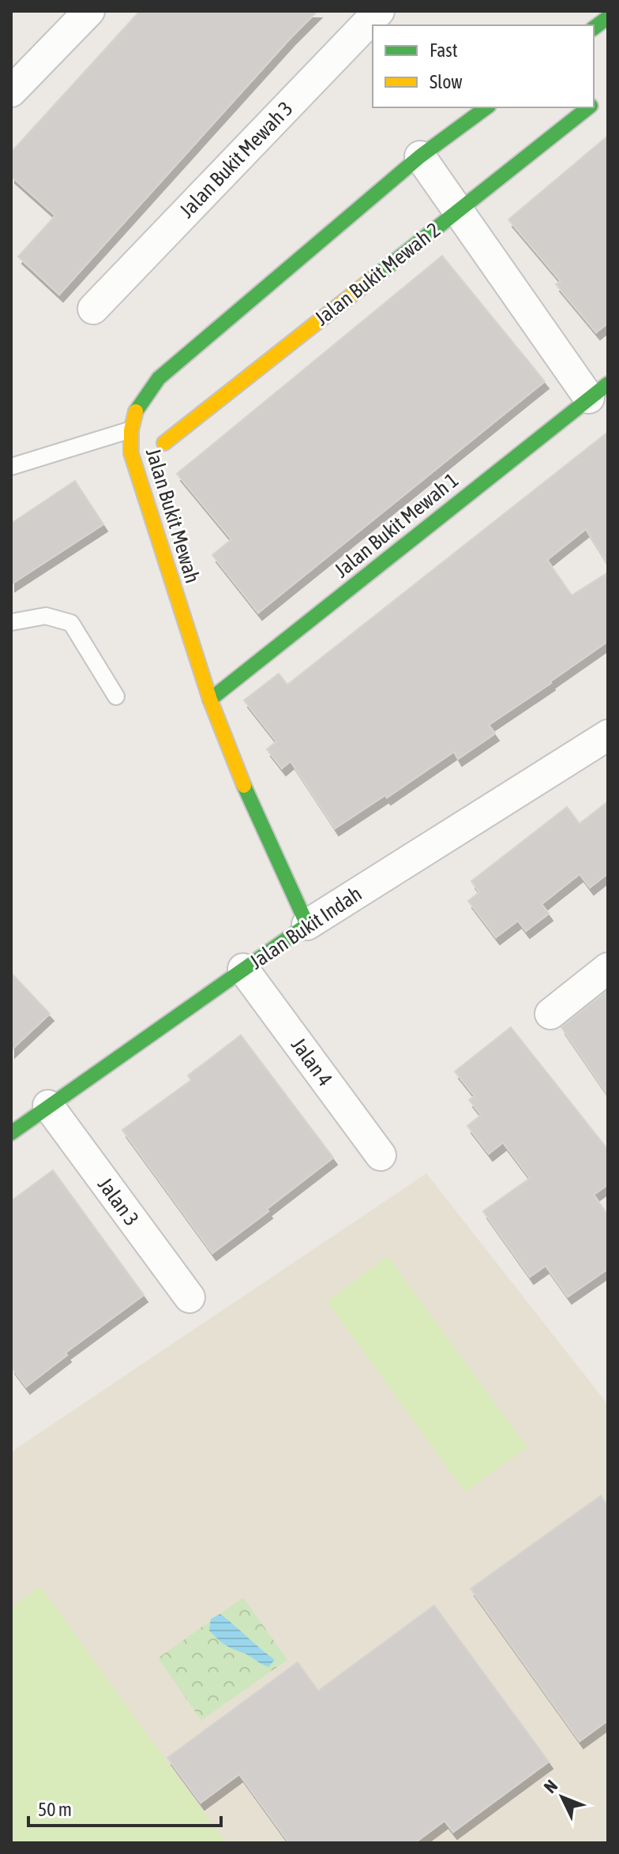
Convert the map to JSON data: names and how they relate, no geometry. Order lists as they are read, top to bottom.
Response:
{
  "streets": {
    "street": [
      "Jalan Bukit Mewah 3",
      "Jalan Bukit Mewah 2",
      "Jalan Bukit Mewah",
      "Jalan Bukit Mewah 1",
      "Jalan Bukit Indah",
      "Jalan 4",
      "Jalan 3"
    ]
  },
  "crossings": [
    ["Jalan Bukit Mewah", "Jalan Bukit Mewah 1"],
    ["Jalan Bukit Mewah", "Jalan Bukit Indah"],
    ["Jalan Bukit Indah", "Jalan 4"],
    ["Jalan Bukit Indah", "Jalan 3"]
  ],
  "legend": ["Fast", "Slow"],
  "scale_bar": "50 m",
  "north": "top left"
}
